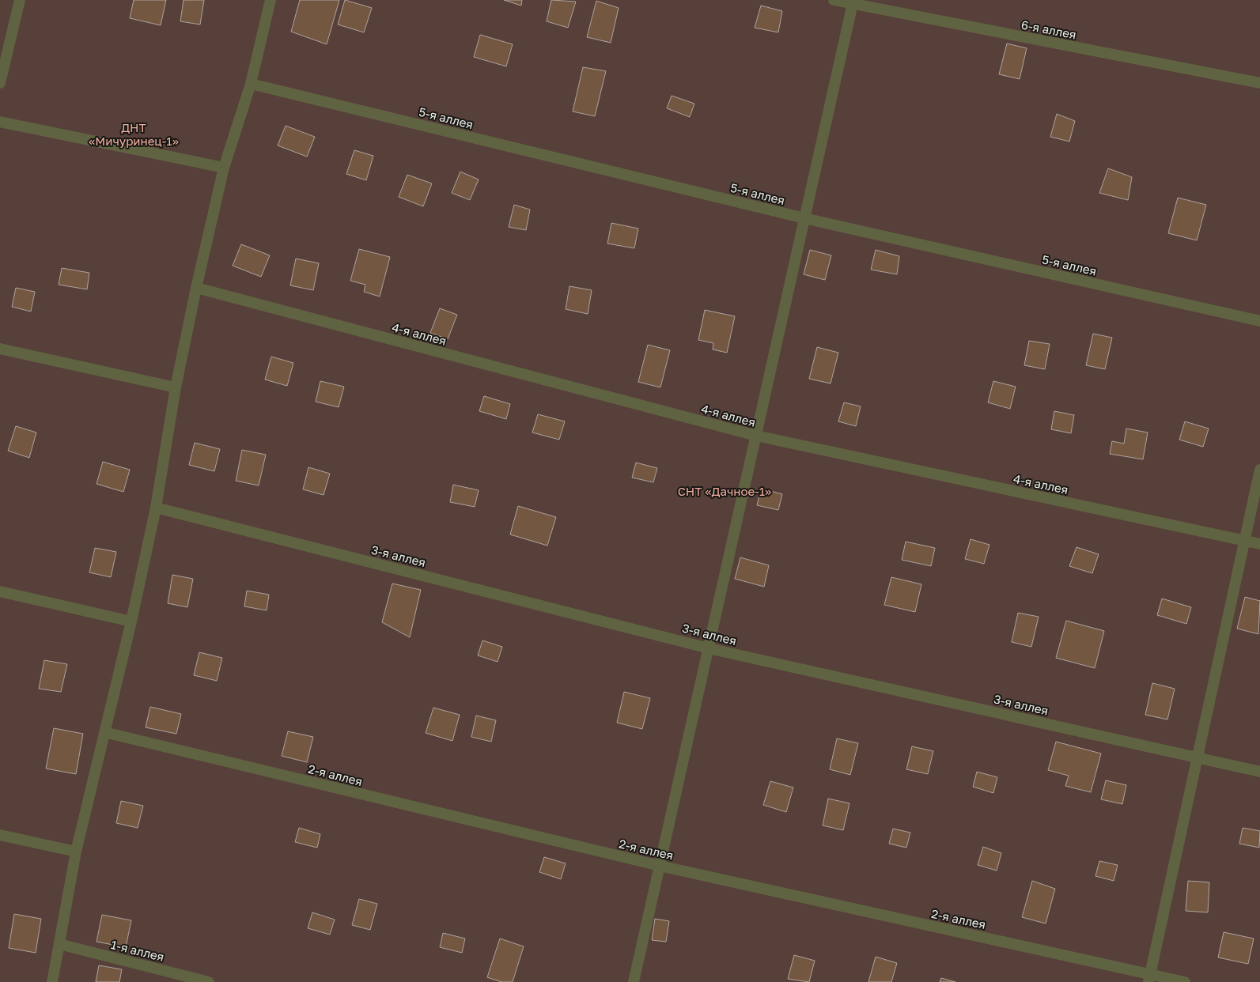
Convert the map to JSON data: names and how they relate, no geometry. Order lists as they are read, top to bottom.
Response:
{
  "streets": {
    "lane": [
      "6-я аллея",
      "5-я аллея",
      "4-я аллея",
      "3-я аллея",
      "2-я аллея",
      "1-я аллея"
    ]
  },
  "parks": ["ДНТ «Мичуринец-1»", "СНТ «Дачное-1»"]
}
